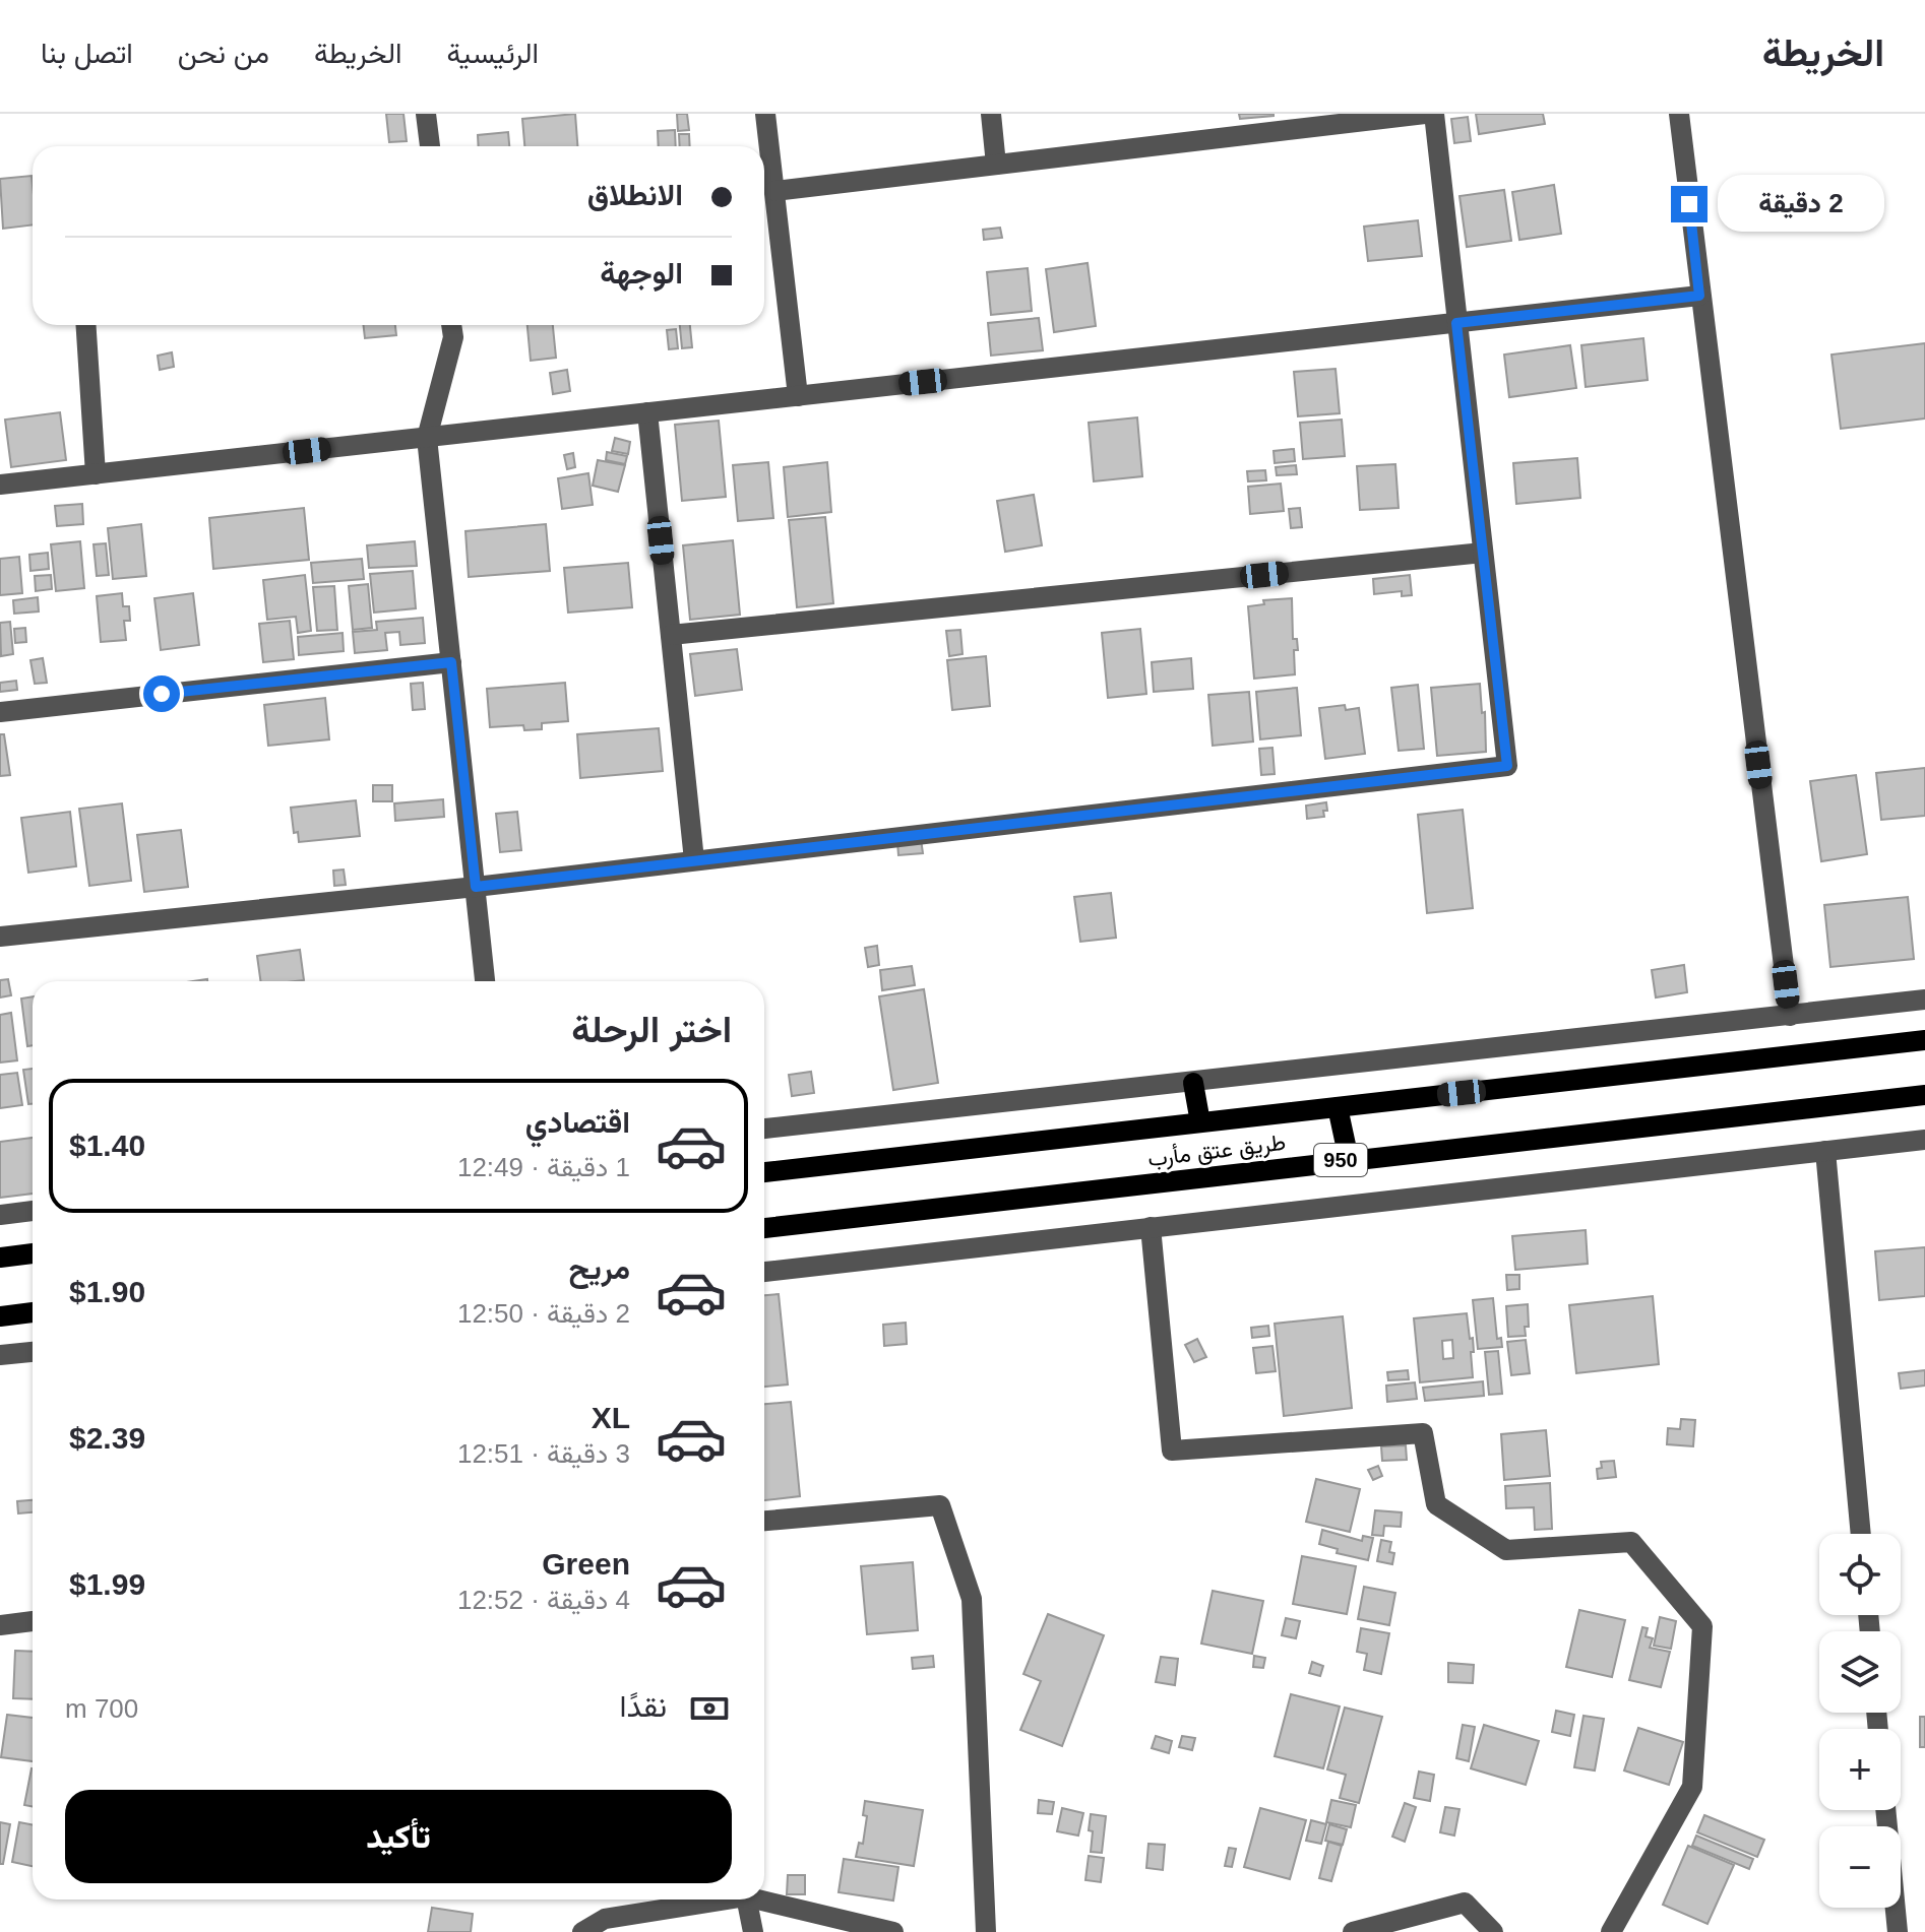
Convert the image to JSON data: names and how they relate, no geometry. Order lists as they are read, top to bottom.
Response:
{
  "streets": {
    "main road": ["طريق عتق مأرب", "950"]
  },
  "page": {
    "header": "الخريطة",
    "nav": [
      "الرئيسية",
      "الخريطة",
      "من نحن",
      "اتصل بنا"
    ],
    "banner": ["الانطلاق", "الوجهة"],
    "bubble": "2 دقيقة",
    "heading": "اختر الرحلة",
    "list": [
      {
        "name": "اقتصادي",
        "note": "1 دقيقة · 12:49",
        "value": "$1.40"
      },
      {
        "name": "مريح",
        "note": "2 دقيقة · 12:50",
        "value": "$1.90"
      },
      {
        "name": "XL",
        "note": "3 دقيقة · 12:51",
        "value": "$2.39"
      },
      {
        "name": "Green",
        "note": "4 دقيقة · 12:52",
        "value": "$1.99"
      }
    ],
    "map_buttons": ["+", "−"],
    "pay": ["نقدًا", "700 m"],
    "buttons": "تأكيد"
  }
}
